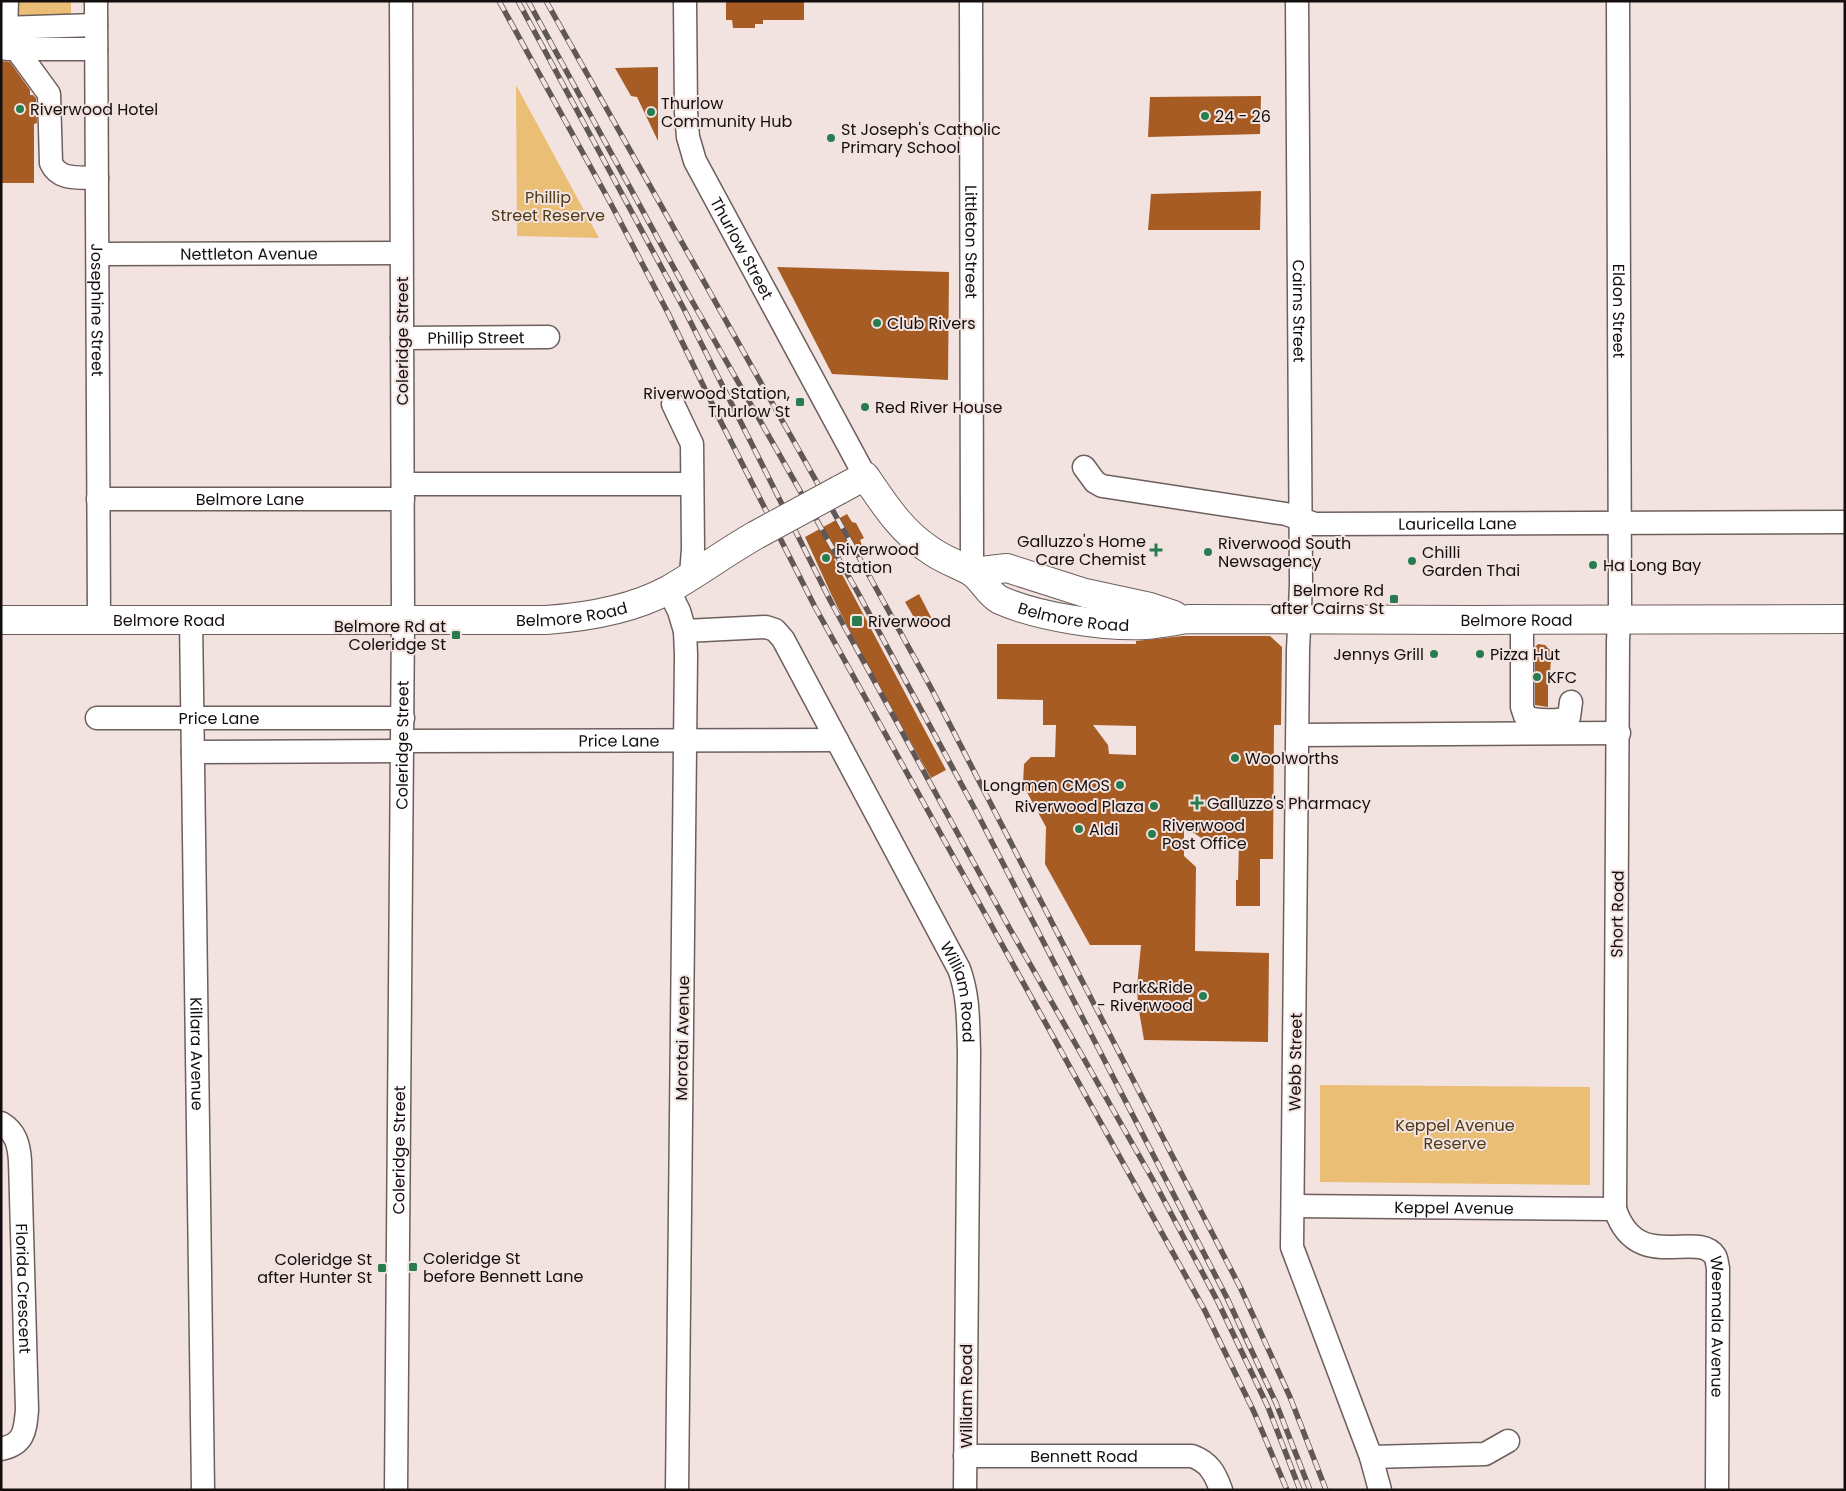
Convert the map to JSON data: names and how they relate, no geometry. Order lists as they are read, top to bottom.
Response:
{
  "streets": {
    "main road": ["Belmore Road"],
    "street": [
      "Littleton Street",
      "Thurlow Street",
      "Nettleton Avenue",
      "Josephine Street",
      "Cairns Street",
      "Eldon Street",
      "Phillip Street",
      "Coleridge Street",
      "Belmore Lane",
      "Lauricella Lane",
      "Price Lane",
      "Short Road",
      "William Road",
      "Morotai Avenue",
      "Killara Avenue",
      "Webb Street",
      "Keppel Avenue",
      "Florida Crescent",
      "Weemala Avenue",
      "Bennett Road"
    ]
  },
  "crossings": [
    ["Littleton Street", "Belmore Road"],
    ["Thurlow Street", "Belmore Road"],
    ["Nettleton Avenue", "Josephine Street"],
    ["Nettleton Avenue", "Coleridge Street"],
    ["Josephine Street", "Belmore Lane"],
    ["Josephine Street", "Belmore Road"],
    ["Cairns Street", "Lauricella Lane"],
    ["Cairns Street", "Belmore Road"],
    ["Cairns Street", "Webb Street"],
    ["Eldon Street", "Lauricella Lane"],
    ["Eldon Street", "Belmore Road"],
    ["Eldon Street", "Short Road"],
    ["Phillip Street", "Coleridge Street"],
    ["Coleridge Street", "Belmore Lane"],
    ["Coleridge Street", "Belmore Road"],
    ["Coleridge Street", "Price Lane"],
    ["Belmore Road", "Short Road"],
    ["Belmore Road", "Morotai Avenue"],
    ["Belmore Road", "Killara Avenue"],
    ["Belmore Road", "Webb Street"],
    ["Price Lane", "William Road"],
    ["Price Lane", "Morotai Avenue"],
    ["Price Lane", "Killara Avenue"],
    ["Short Road", "Keppel Avenue"],
    ["Short Road", "Weemala Avenue"],
    ["William Road", "Morotai Avenue"],
    ["William Road", "Bennett Road"],
    ["Webb Street", "Keppel Avenue"],
    ["Keppel Avenue", "Weemala Avenue"]
  ],
  "parks": ["Phillip Street Reserve", "Keppel Avenue Reserve"],
  "places": {
    "other": [
      "Riverwood Hotel",
      "Thurlow Community Hub",
      "24 - 26",
      "St Joseph's Catholic Primary School",
      "Club Rivers",
      "Red River House",
      "Riverwood South Newsagency",
      "Riverwood Station",
      "Chilli Garden Thai",
      "Ha Long Bay",
      "Jennys Grill",
      "Pizza Hut",
      "KFC",
      "Woolworths",
      "Longmen CMOS",
      "Riverwood Plaza",
      "Aldi",
      "Riverwood Post Office",
      "Park&Ride - Riverwood"
    ],
    "transit": [
      "Riverwood Station, Thurlow St",
      "Belmore Rd after Cairns St",
      "Riverwood",
      "Belmore Rd at Coleridge St",
      "Coleridge St before Bennett Lane",
      "Coleridge St after Hunter St"
    ],
    "health": ["Galluzzo's Home Care Chemist", "Galluzzo's Pharmacy"]
  }
}
